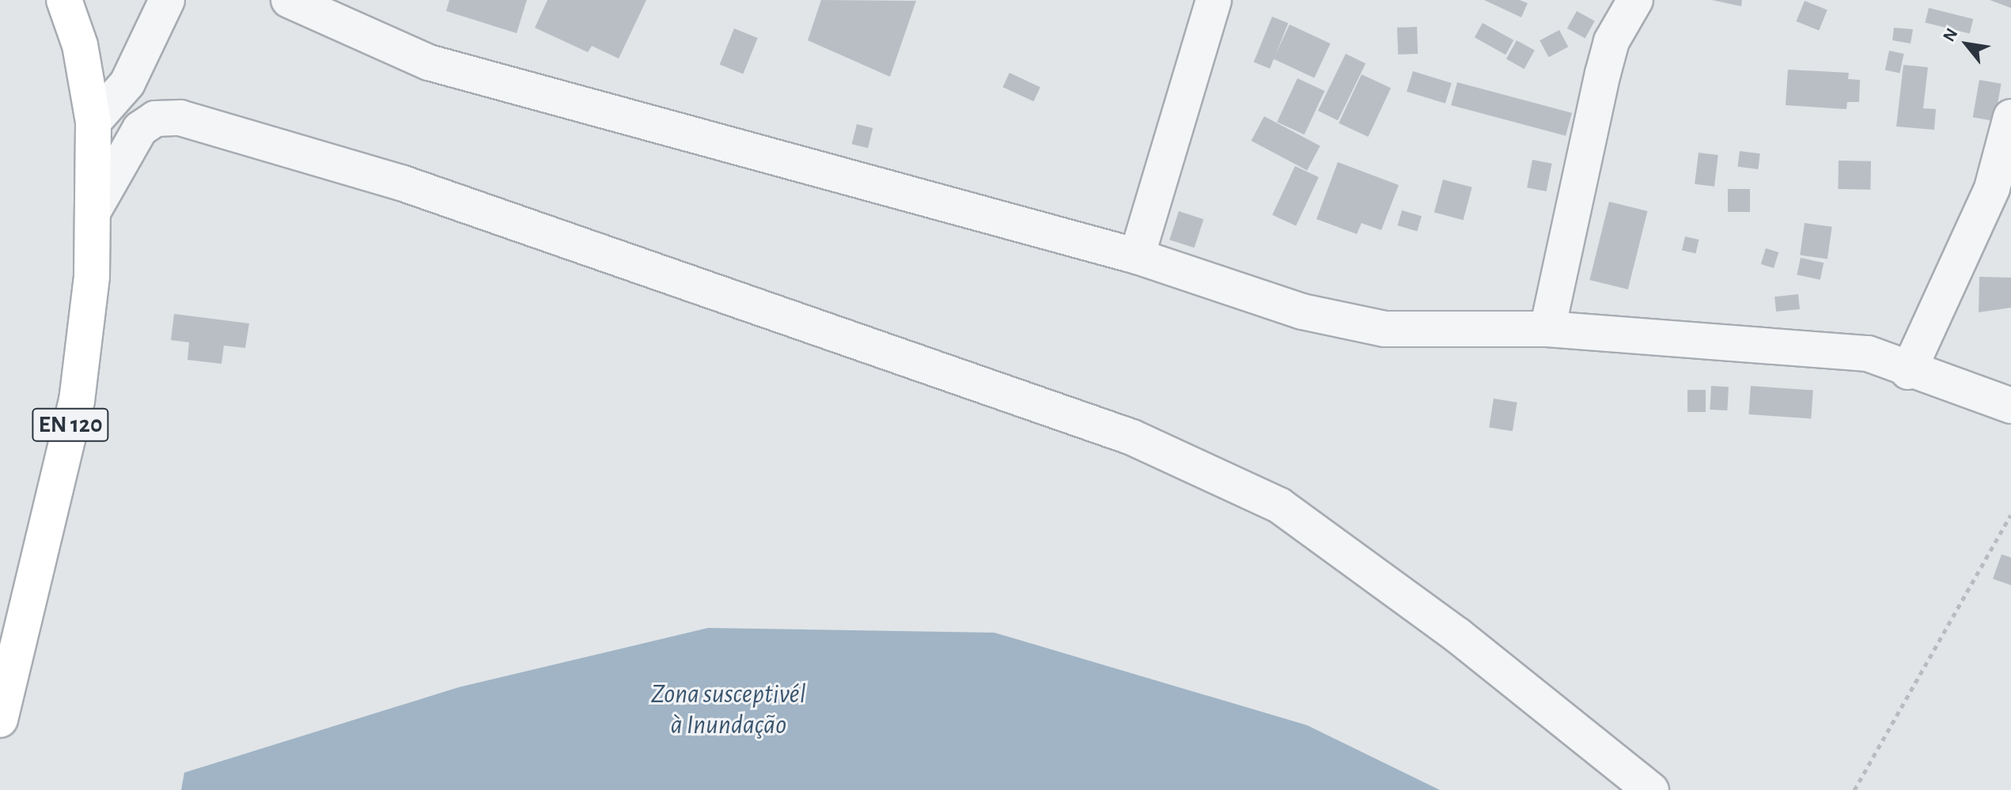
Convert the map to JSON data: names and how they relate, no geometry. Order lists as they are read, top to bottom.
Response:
{
  "streets": {
    "main road": ["EN 120"]
  },
  "water": ["Zona susceptivél à Inundação"],
  "north": "top left"
}
